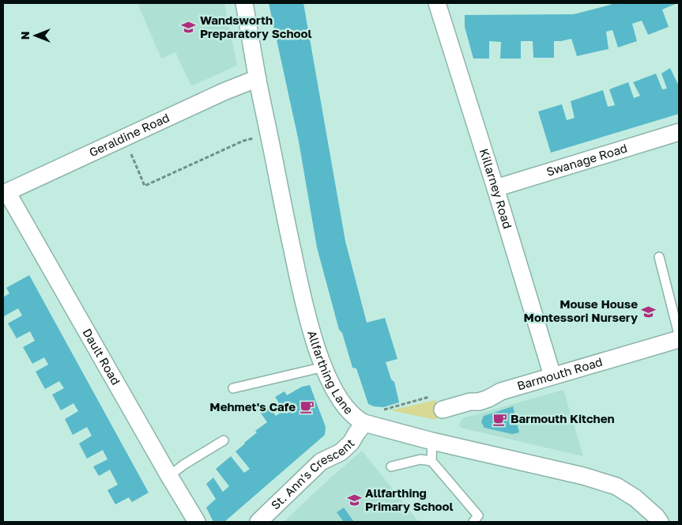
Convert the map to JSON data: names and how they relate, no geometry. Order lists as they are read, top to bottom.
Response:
{
  "streets": {
    "street": [
      "Geraldine Road",
      "Swanage Road",
      "Killarney Road",
      "Dault Road",
      "Allfarthing Lane",
      "Barmouth Road",
      "St. Ann's Crescent"
    ]
  },
  "crossings": [
    ["Geraldine Road", "Dault Road"],
    ["Geraldine Road", "Allfarthing Lane"],
    ["Swanage Road", "Killarney Road"],
    ["Killarney Road", "Barmouth Road"],
    ["Allfarthing Lane", "St. Ann's Crescent"]
  ],
  "places": {
    "school or university": ["Wandsworth Preparatory School", "Mouse House Montessori Nursery", "Allfarthing Primary School"],
    "cafe": ["Mehmet's Cafe", "Barmouth Kitchen"]
  },
  "north": "left"
}
